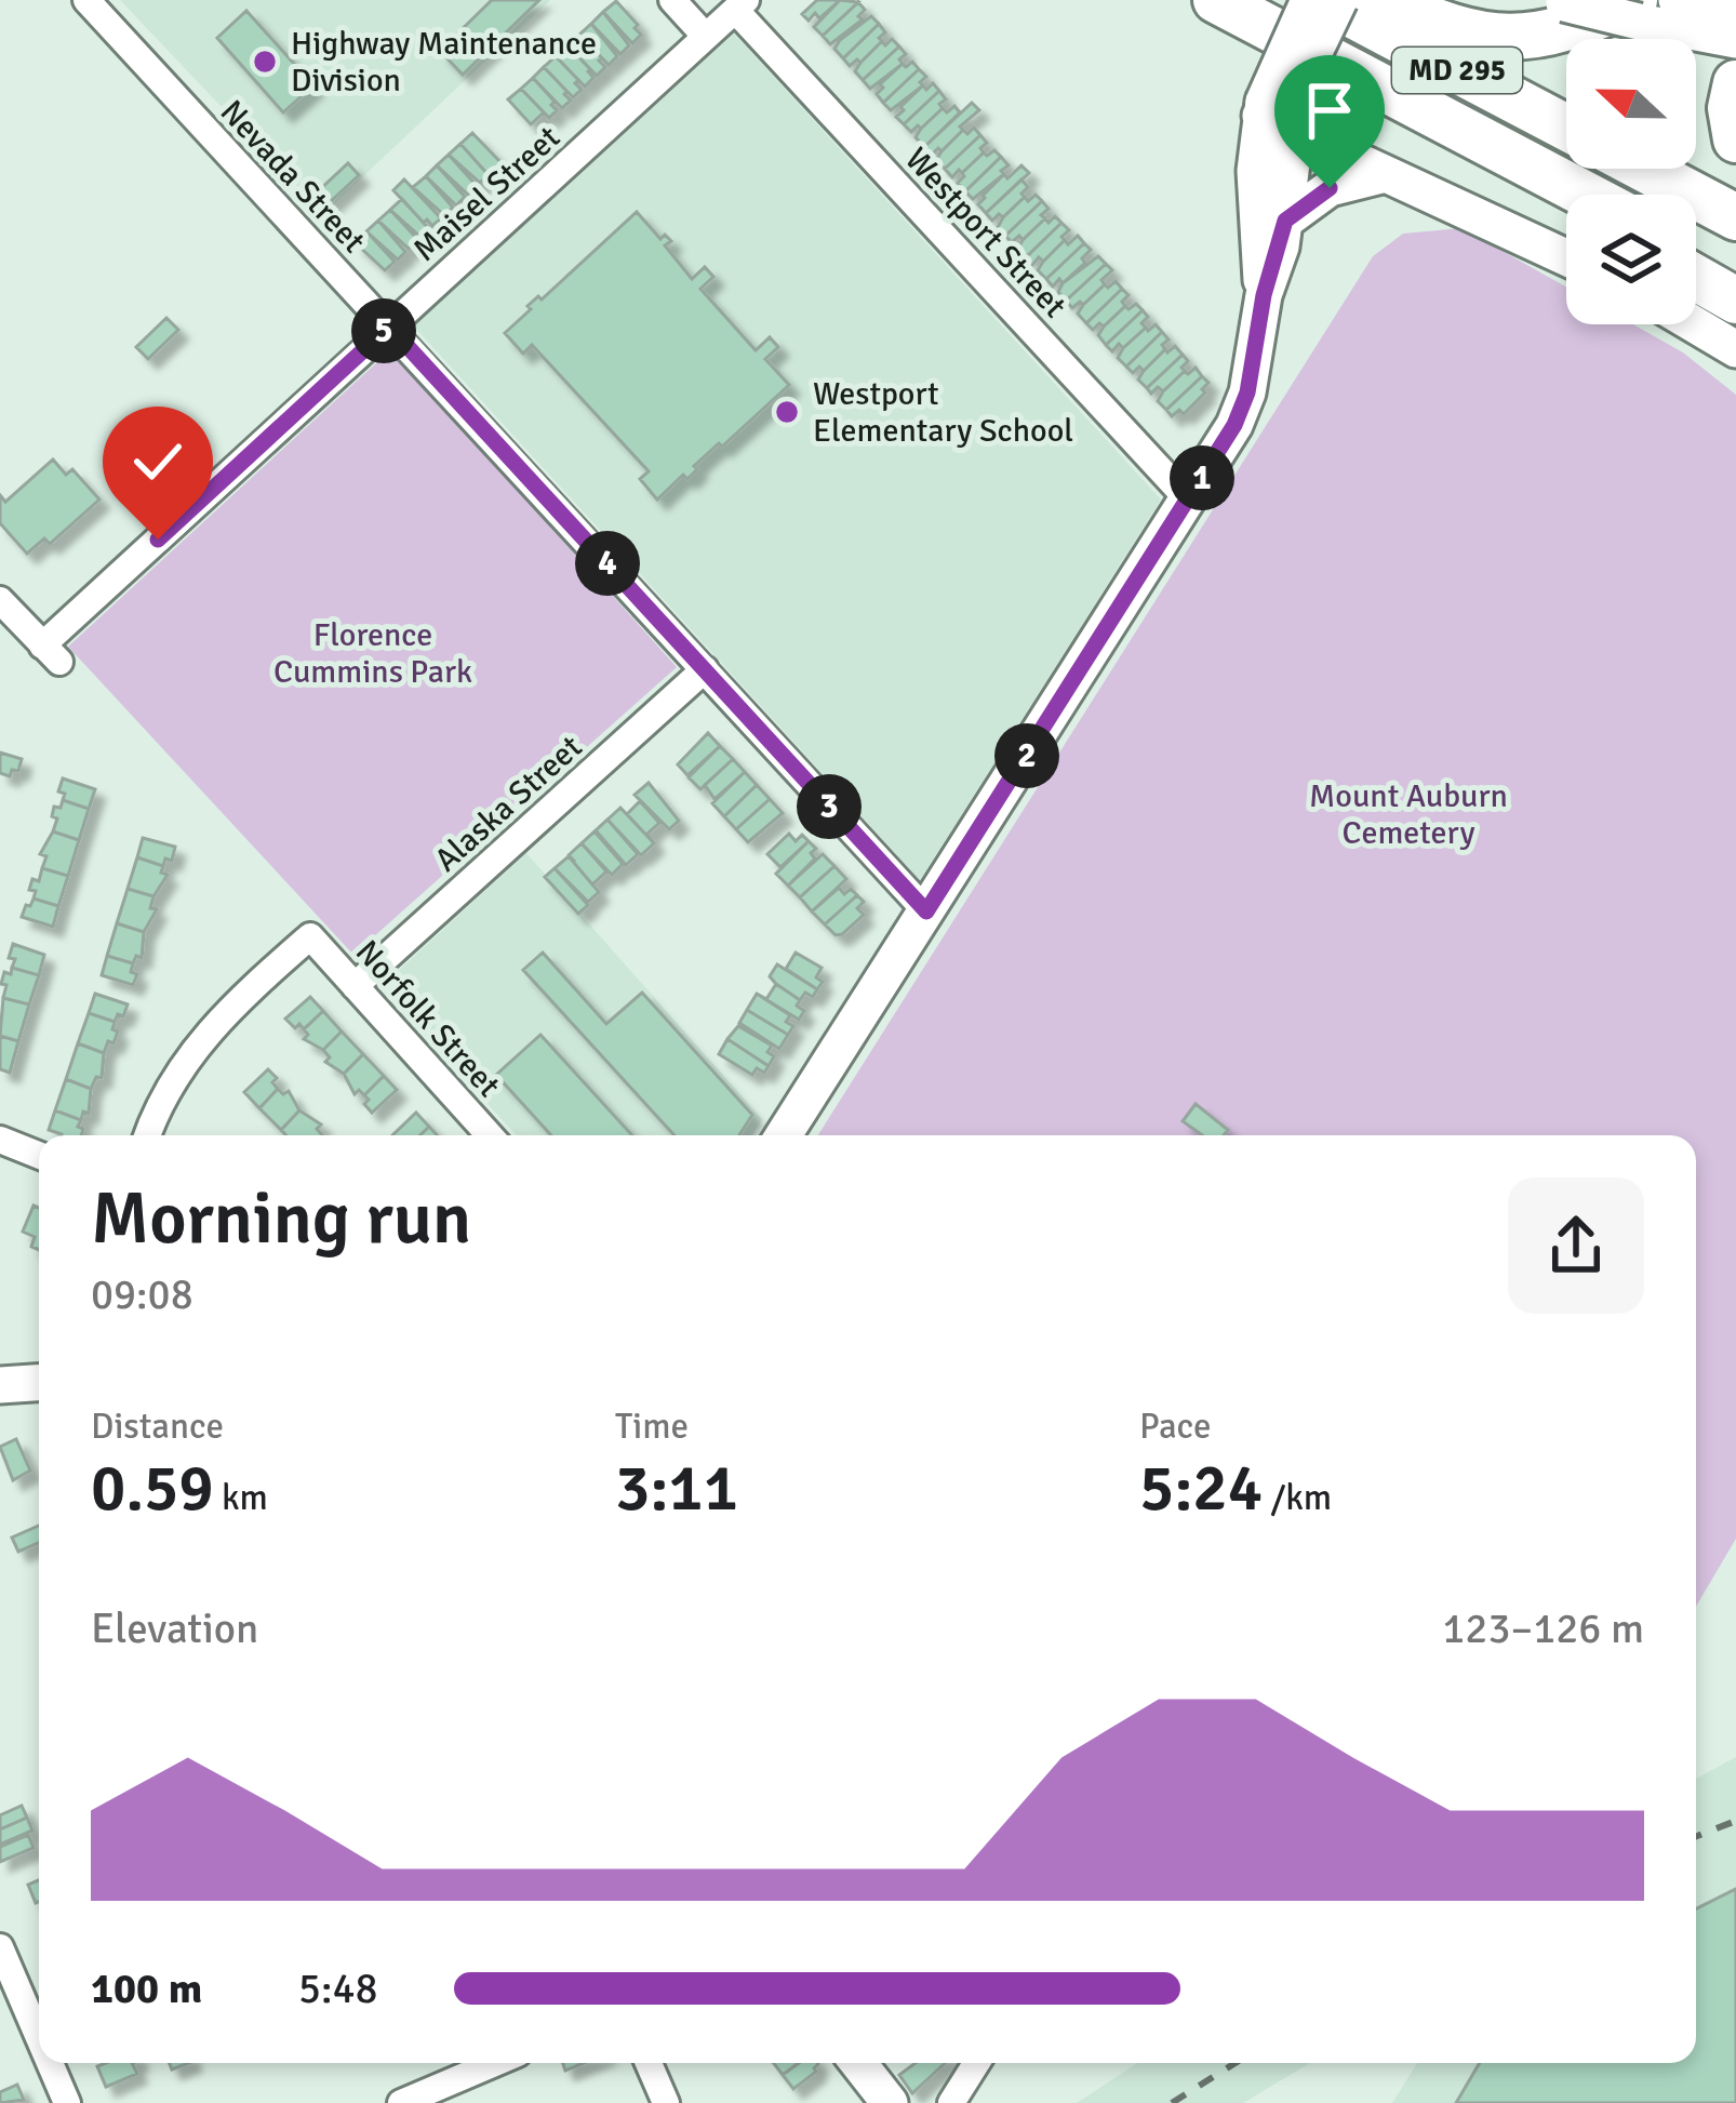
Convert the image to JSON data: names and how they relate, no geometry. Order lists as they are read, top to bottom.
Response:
{
  "streets": {
    "highway": ["MD 295"],
    "street": [
      "Nevada Street",
      "Maisel Street",
      "Westport Street",
      "Alaska Street",
      "Norfolk Street"
    ]
  },
  "crossings": [
    ["Nevada Street", "Maisel Street"],
    ["Nevada Street", "Alaska Street"],
    ["Maisel Street", "Westport Street"],
    ["Alaska Street", "Norfolk Street"]
  ],
  "parks": ["Florence Cummins Park", "Mount Auburn Cemetery"],
  "places": ["Highway Maintenance Division", "Westport Elementary School"],
  "north": "left",
  "page": {
    "pins": [
      "5",
      "1",
      "4",
      "2",
      "3"
    ],
    "heading": ["Morning run", "09:08"],
    "stats": [
      ["Distance", "0.59 km"],
      ["Time", "3:11"],
      ["Pace", "5:24 /km"]
    ],
    "chart": ["Elevation", "123–126 m"],
    "list": [
      {
        "name": "100 m",
        "note": "5:48"
      }
    ]
  }
}
